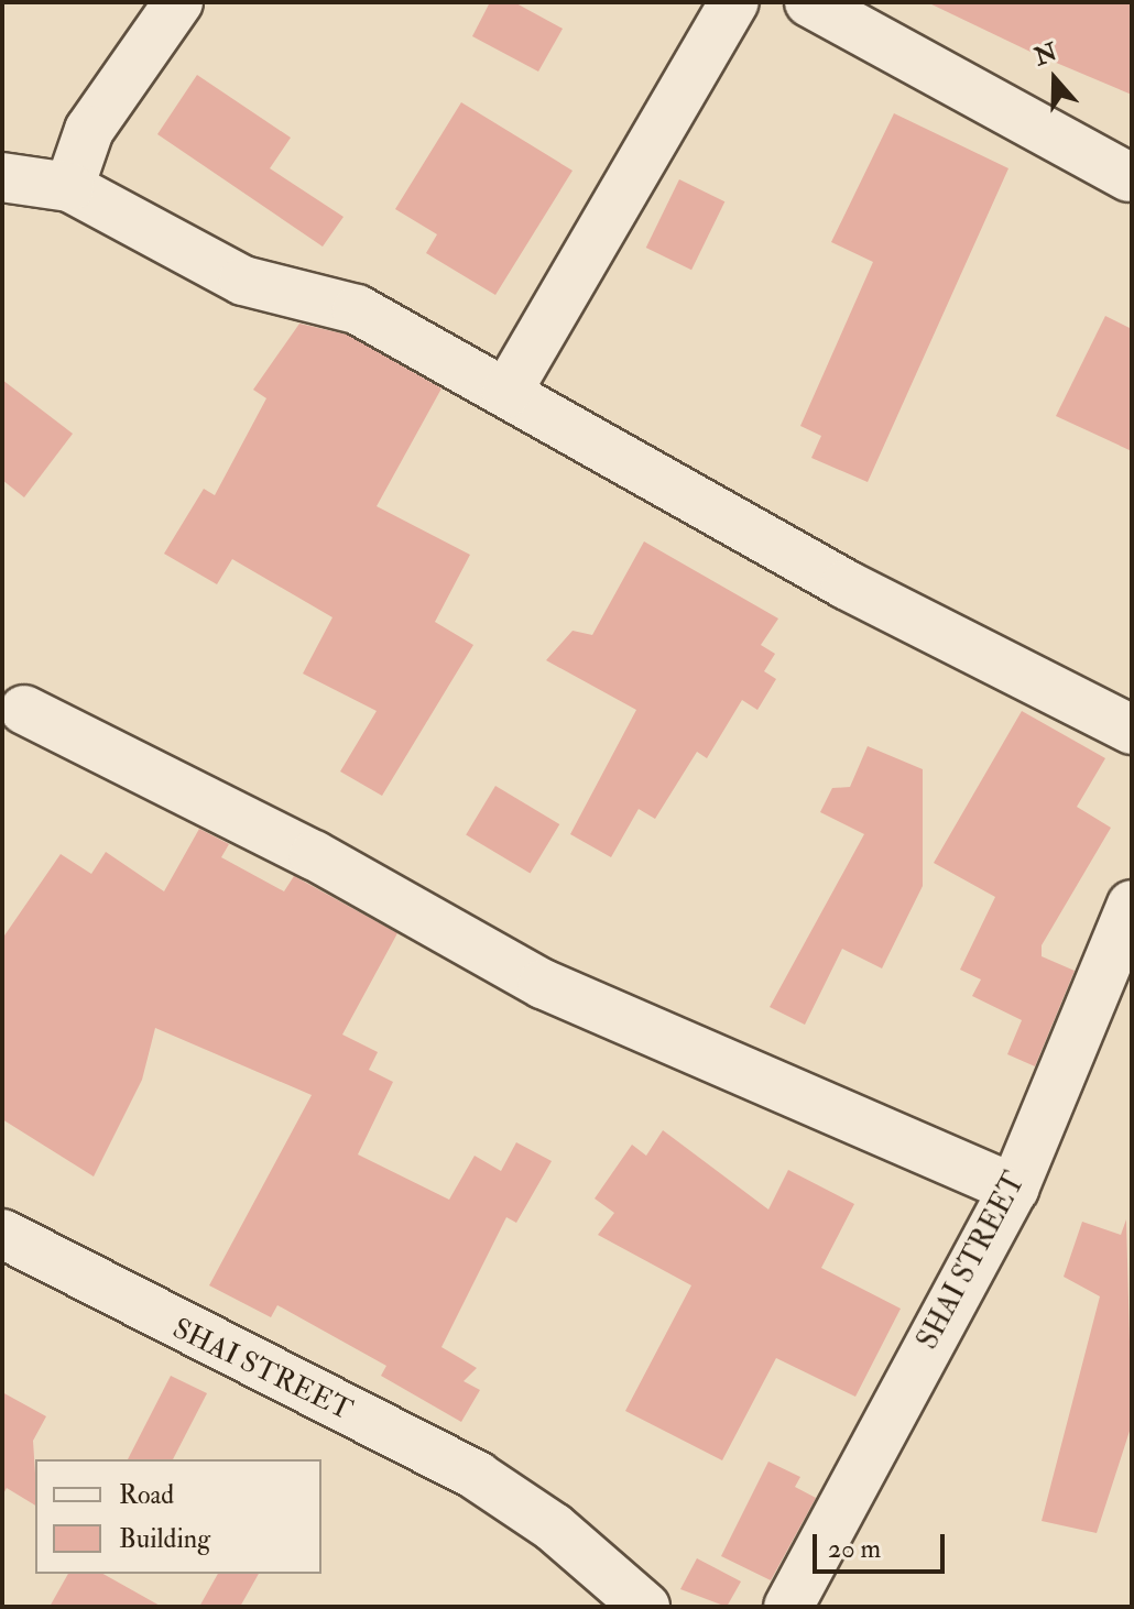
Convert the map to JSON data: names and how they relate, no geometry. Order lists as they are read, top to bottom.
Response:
{
  "streets": {
    "street": ["SHAI STREET"]
  },
  "legend": ["Road", "Building"],
  "scale_bar": "20 m",
  "north": "top"
}
